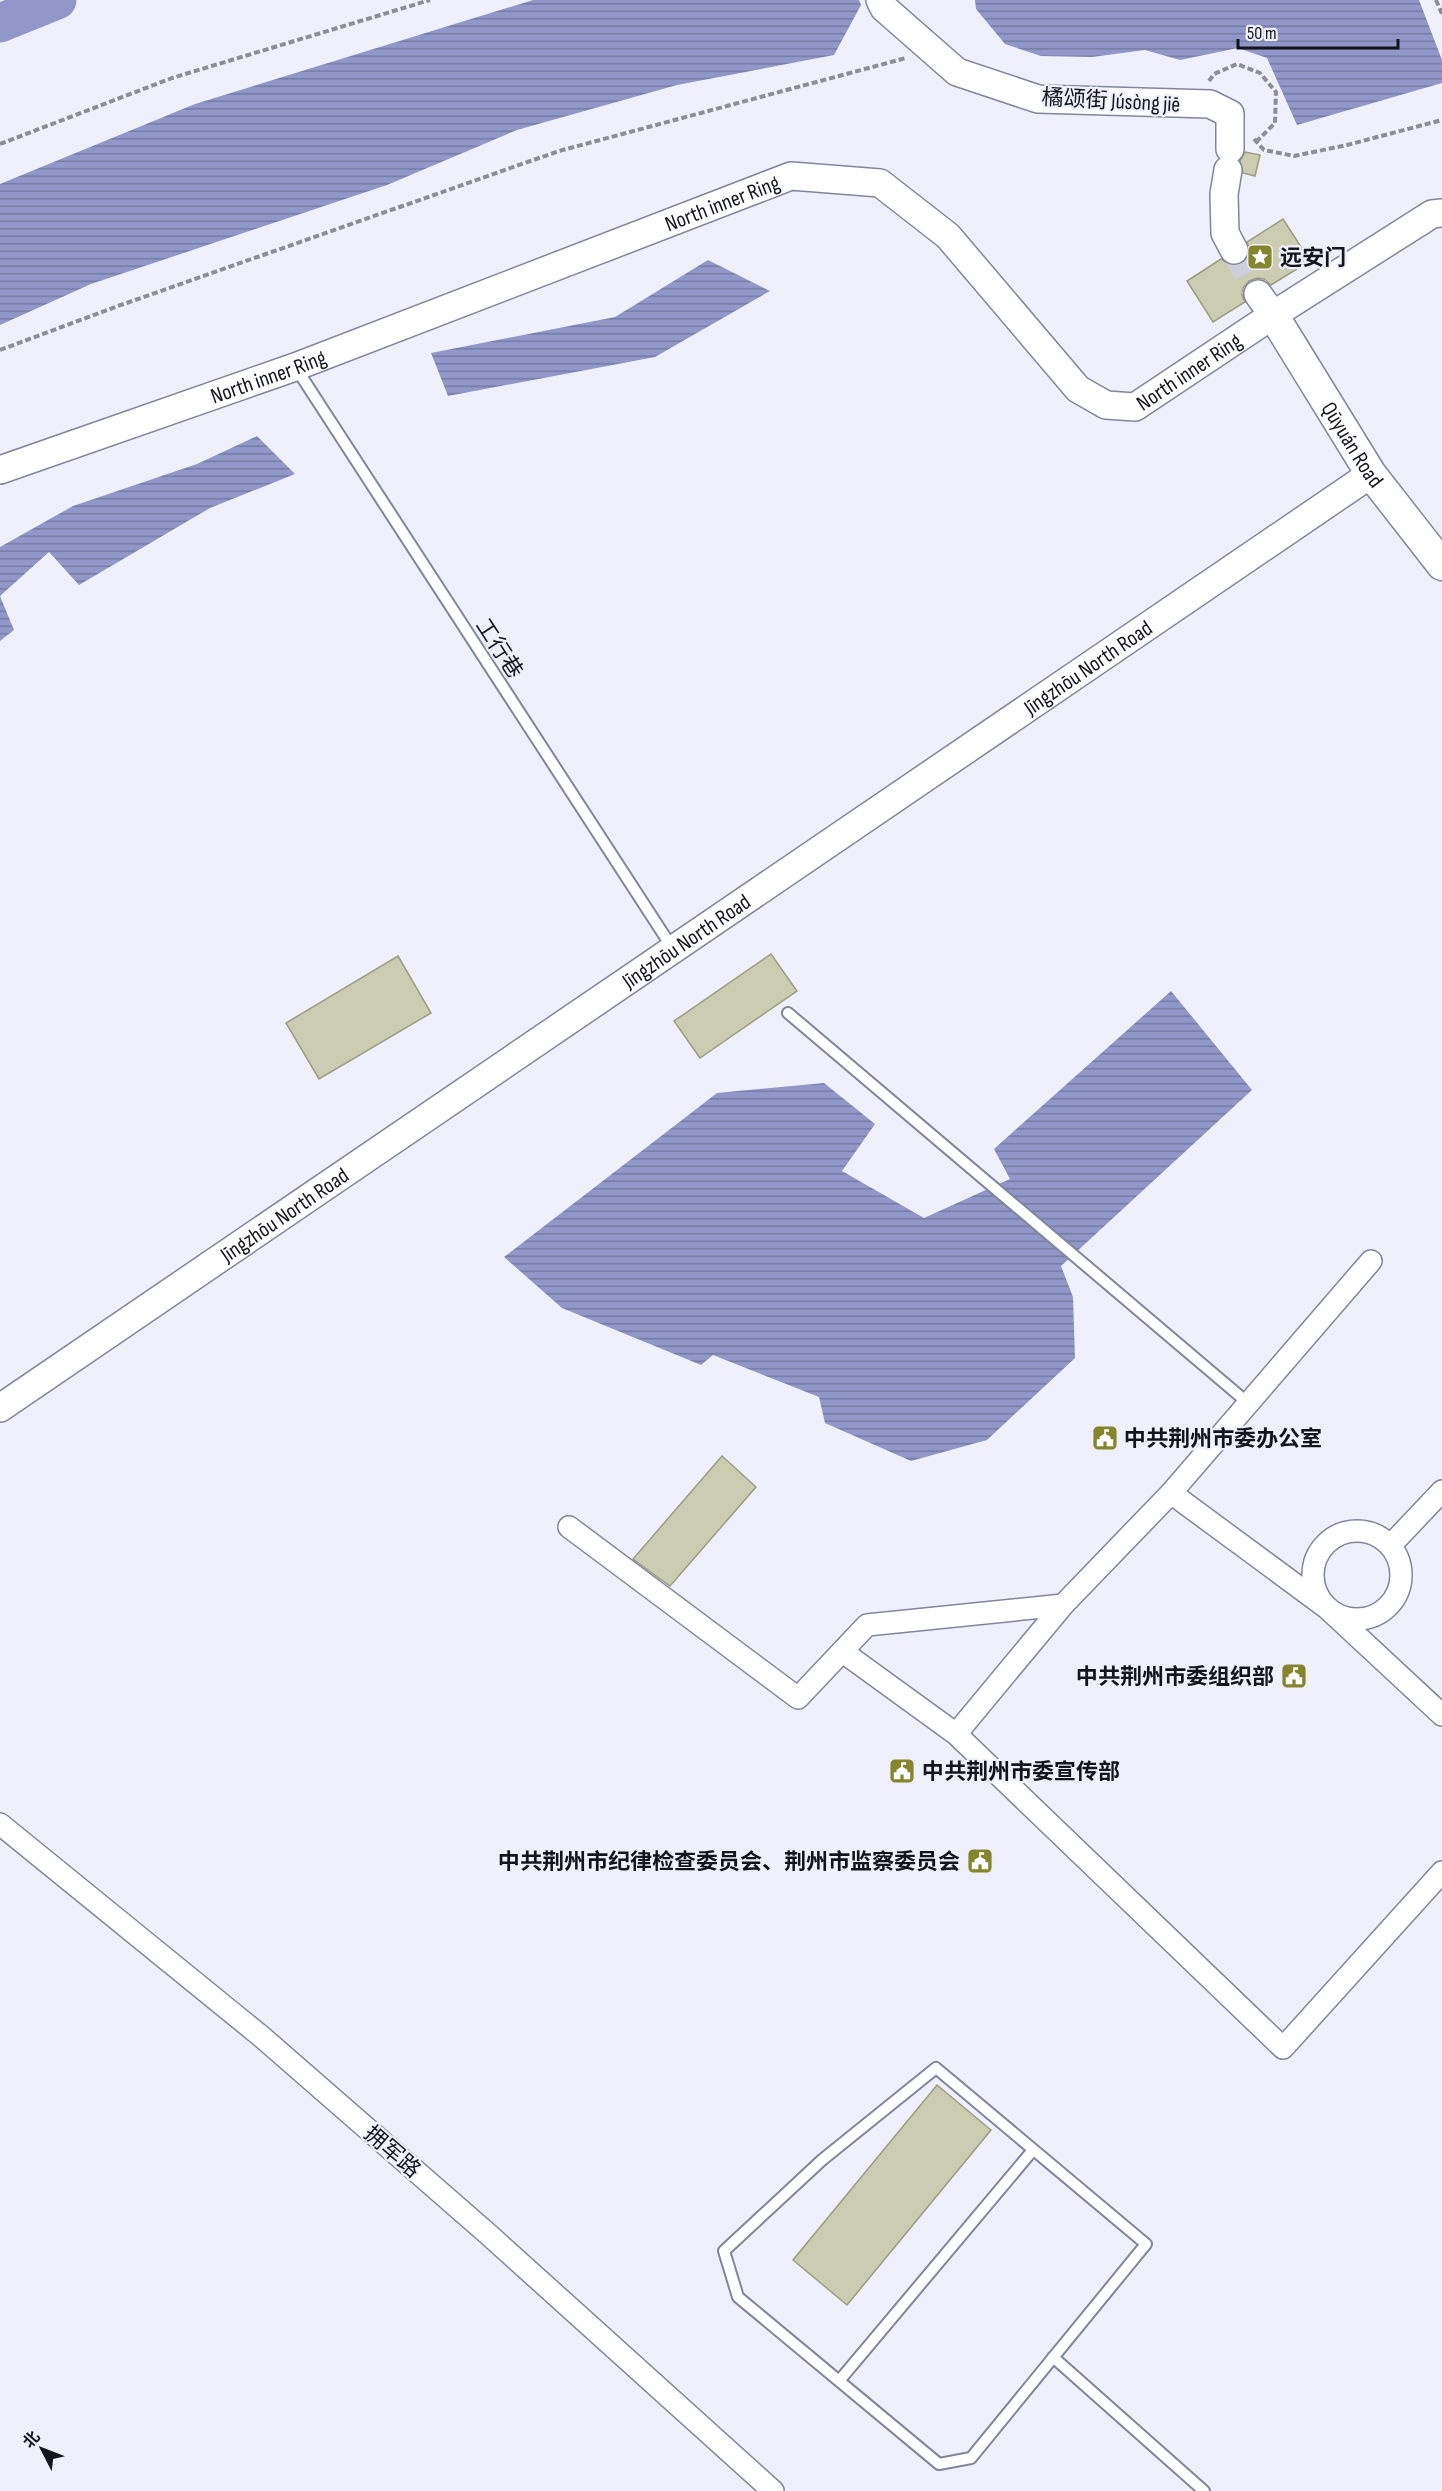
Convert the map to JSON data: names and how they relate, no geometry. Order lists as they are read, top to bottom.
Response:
{
  "streets": {
    "main road": ["Qūyuán Road"],
    "street": [
      "橘颂街 Júsòng jiē",
      "North inner Ring",
      "Jīngzhōu North Road",
      "拥军路"
    ],
    "lane": ["工行巷"]
  },
  "crossings": [
    ["North inner Ring", "Qūyuán Road"],
    ["North inner Ring", "工行巷"],
    ["Qūyuán Road", "Jīngzhōu North Road"],
    ["工行巷", "Jīngzhōu North Road"]
  ],
  "places": {
    "place": ["远安门"],
    "public building": [
      "中共荆州市委办公室",
      "中共荆州市委组织部",
      "中共荆州市委宣传部",
      "中共荆州市纪律检查委员会、荆州市监察委员会"
    ]
  },
  "scale_bar": "50 m",
  "north": "top left"
}
